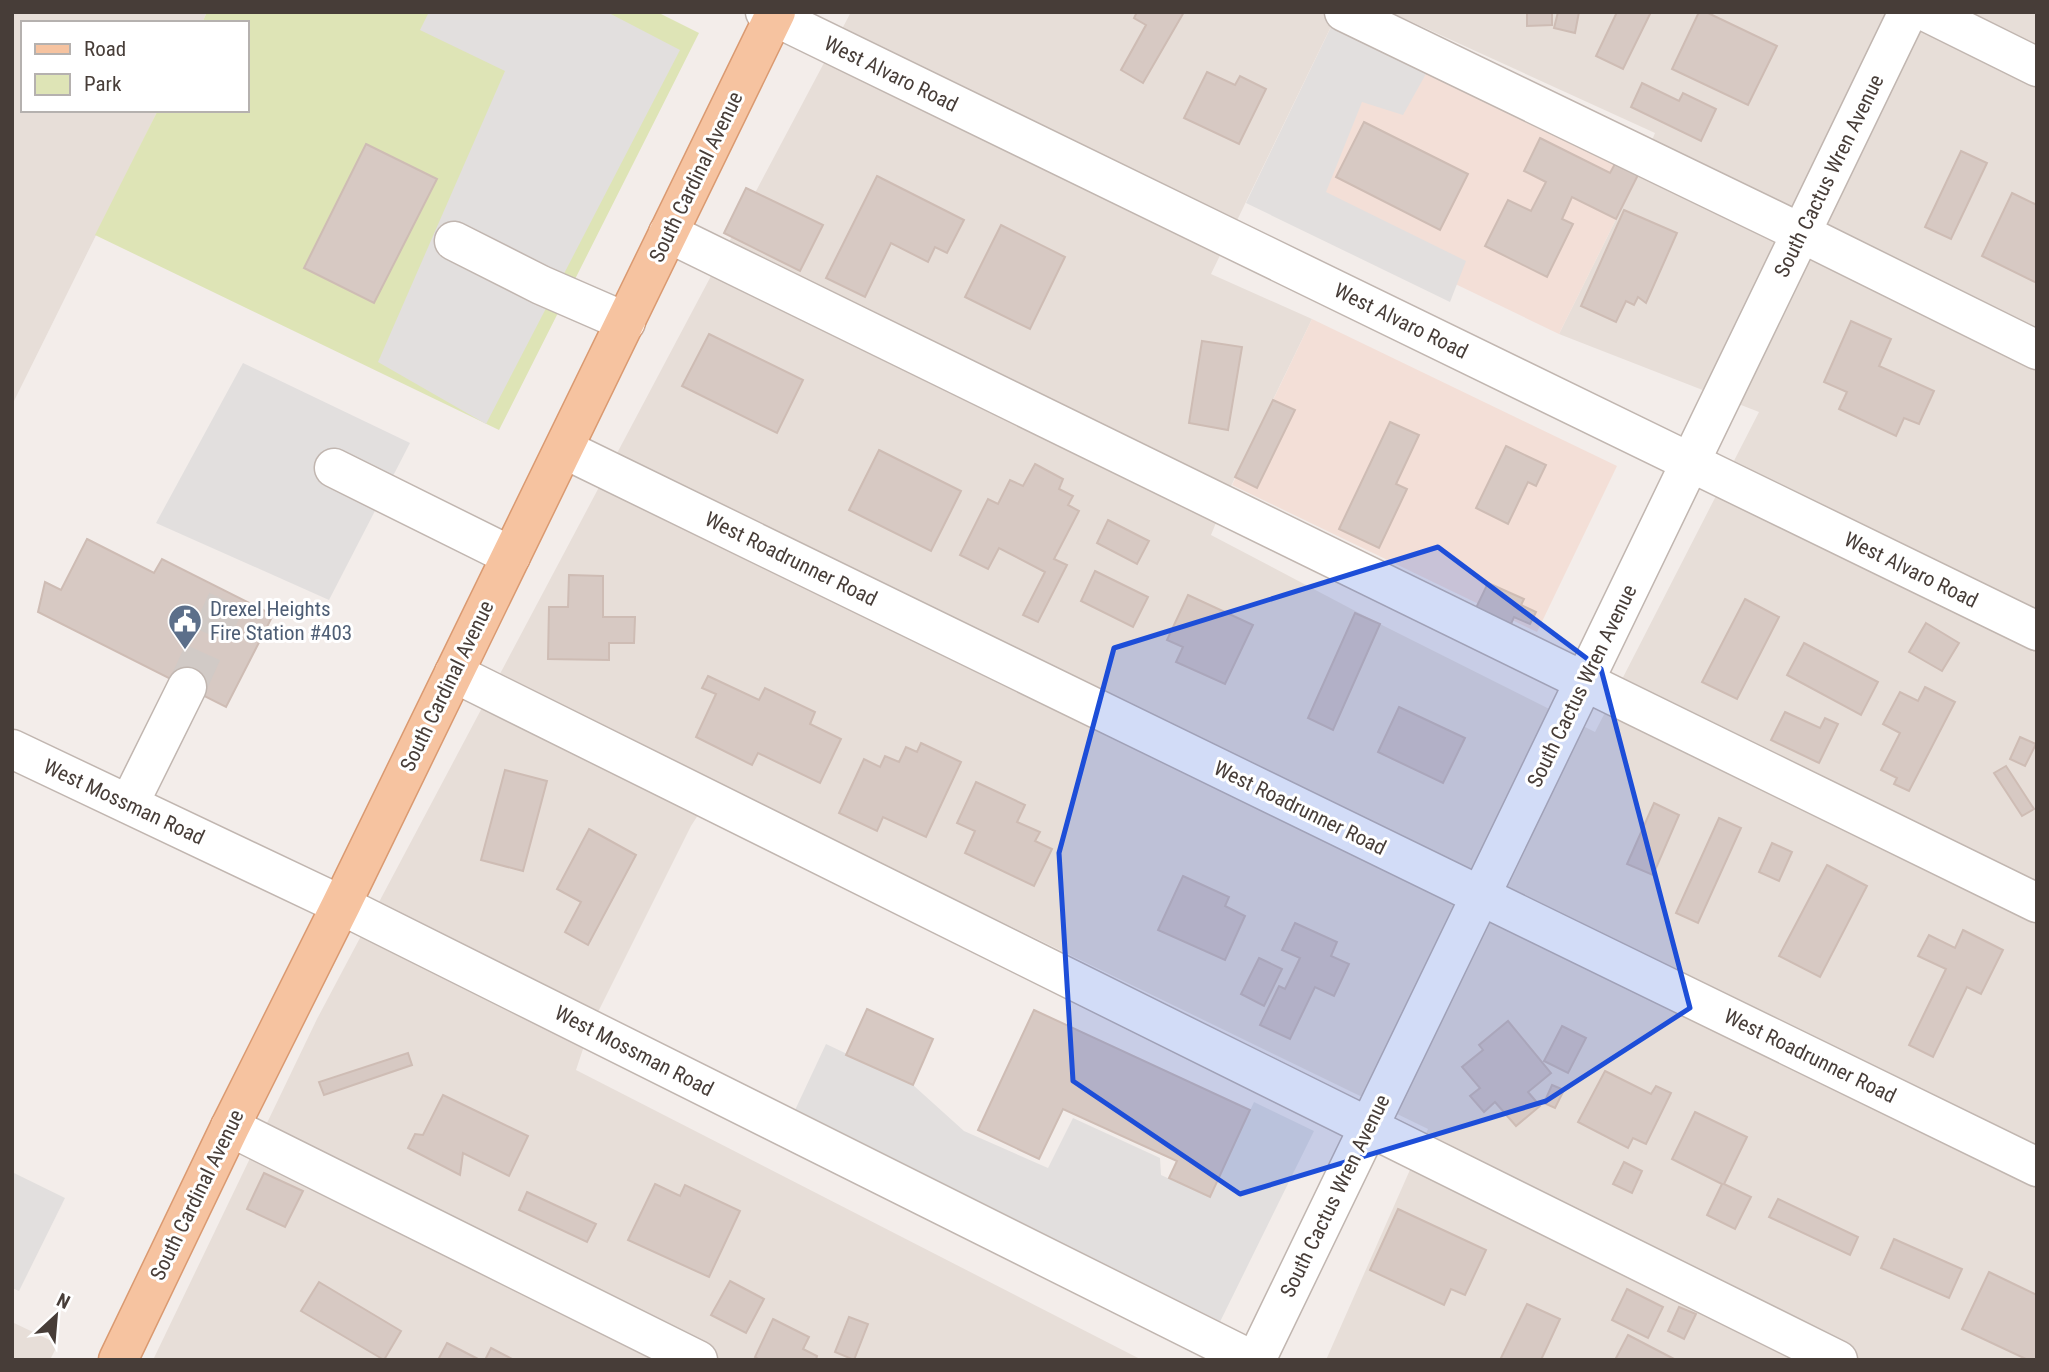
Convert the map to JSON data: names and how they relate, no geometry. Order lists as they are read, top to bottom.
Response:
{
  "streets": {
    "main road": ["South Cardinal Avenue"],
    "street": [
      "West Alvaro Road",
      "South Cactus Wren Avenue",
      "West Roadrunner Road",
      "West Mossman Road"
    ]
  },
  "crossings": [
    ["West Alvaro Road", "South Cactus Wren Avenue"],
    ["West Alvaro Road", "South Cardinal Avenue"],
    ["South Cactus Wren Avenue", "West Roadrunner Road"],
    ["South Cactus Wren Avenue", "West Mossman Road"],
    ["South Cardinal Avenue", "West Roadrunner Road"],
    ["South Cardinal Avenue", "West Mossman Road"]
  ],
  "places": {
    "public building": ["Drexel Heights Fire Station #403"]
  },
  "legend": ["Road", "Park"],
  "north": "top right"
}
